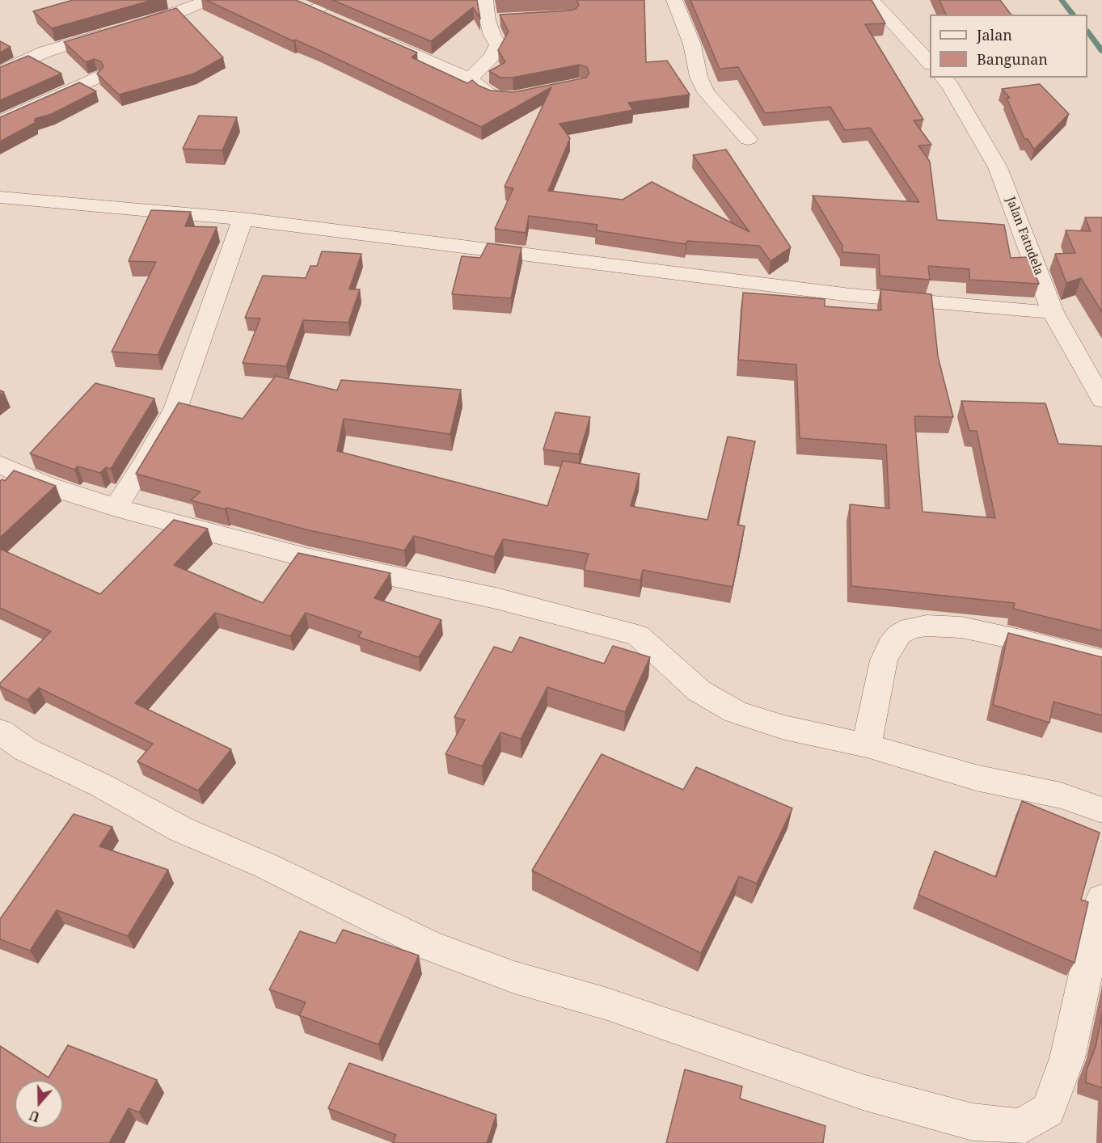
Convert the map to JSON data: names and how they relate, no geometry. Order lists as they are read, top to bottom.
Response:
{
  "streets": {
    "street": ["Jalan Fatudela"]
  },
  "legend": ["Jalan", "Bangunan"],
  "north": "bottom"
}
